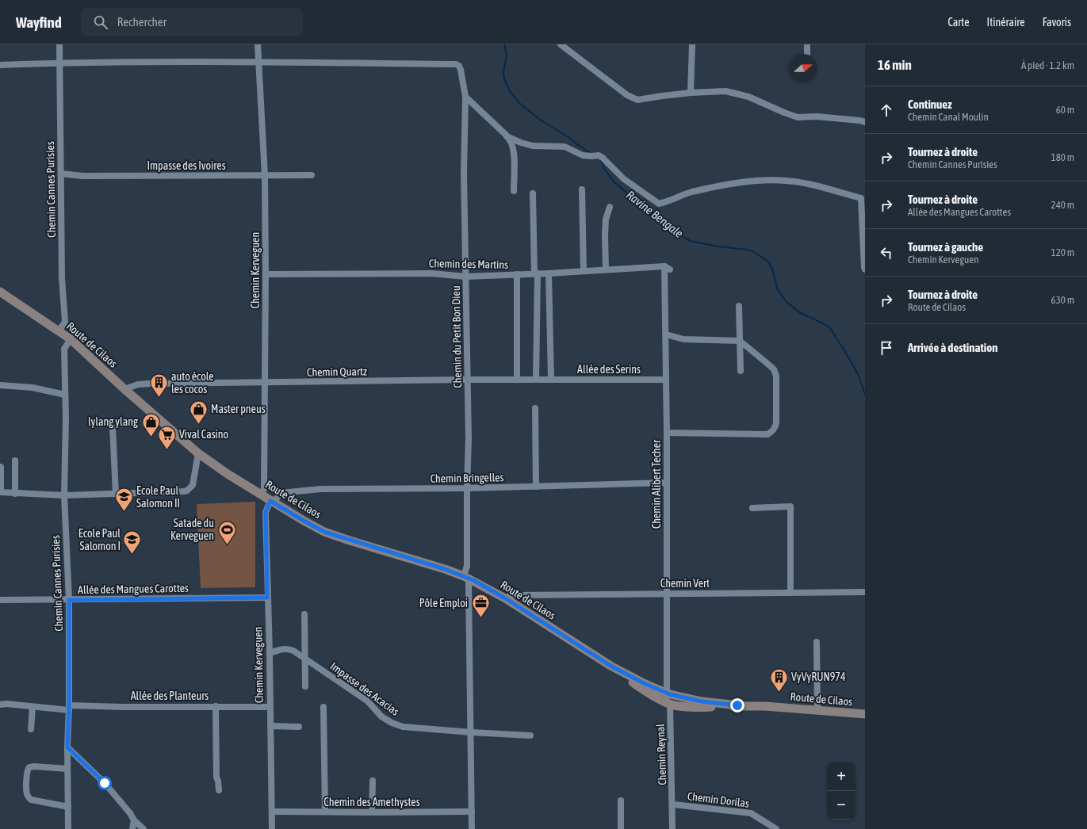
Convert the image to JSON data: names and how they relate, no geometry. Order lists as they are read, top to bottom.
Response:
{
  "streets": {
    "main road": ["Route de Cilaos"],
    "street": [
      "Impasse des Ivoires",
      "Chemin Cannes Purisies",
      "Chemin des Martins",
      "Chemin Kerveguen",
      "Chemin du Petit Bon Dieu",
      "Allée des Serins",
      "Chemin Quartz",
      "Chemin Bringelles",
      "Chemin Alibert Techer",
      "Chemin Vert",
      "Allée des Mangues Carottes",
      "Impasse des Acacias",
      "Allée des Planteurs",
      "Chemin Reynal",
      "Chemin Dorilas",
      "Chemin des Amethystes"
    ]
  },
  "crossings": [
    ["Impasse des Ivoires", "Chemin Cannes Purisies"],
    ["Impasse des Ivoires", "Chemin Kerveguen"],
    ["Chemin Cannes Purisies", "Route de Cilaos"],
    ["Chemin Cannes Purisies", "Allée des Mangues Carottes"],
    ["Chemin Cannes Purisies", "Allée des Planteurs"],
    ["Chemin des Martins", "Chemin Kerveguen"],
    ["Chemin des Martins", "Chemin du Petit Bon Dieu"],
    ["Chemin des Martins", "Chemin Alibert Techer"],
    ["Chemin Kerveguen", "Chemin du Petit Bon Dieu"],
    ["Chemin Kerveguen", "Route de Cilaos"],
    ["Chemin Kerveguen", "Chemin Quartz"],
    ["Chemin Kerveguen", "Chemin Bringelles"],
    ["Chemin Kerveguen", "Allée des Mangues Carottes"],
    ["Chemin Kerveguen", "Impasse des Acacias"],
    ["Chemin Kerveguen", "Allée des Planteurs"],
    ["Chemin Kerveguen", "Chemin des Amethystes"],
    ["Chemin du Petit Bon Dieu", "Route de Cilaos"],
    ["Chemin du Petit Bon Dieu", "Chemin Quartz"],
    ["Chemin du Petit Bon Dieu", "Chemin Bringelles"],
    ["Chemin du Petit Bon Dieu", "Impasse des Acacias"],
    ["Chemin du Petit Bon Dieu", "Chemin des Amethystes"],
    ["Route de Cilaos", "Chemin Quartz"],
    ["Route de Cilaos", "Chemin Bringelles"],
    ["Route de Cilaos", "Chemin Alibert Techer"],
    ["Route de Cilaos", "Chemin Vert"],
    ["Route de Cilaos", "Chemin Reynal"],
    ["Allée des Serins", "Chemin Quartz"],
    ["Allée des Serins", "Chemin Alibert Techer"],
    ["Chemin Bringelles", "Chemin Alibert Techer"],
    ["Chemin Alibert Techer", "Chemin Vert"],
    ["Chemin Alibert Techer", "Chemin Reynal"],
    ["Chemin Reynal", "Chemin Dorilas"]
  ],
  "water": ["Ravine Bengale"],
  "places": {
    "building": ["auto école les cocos", "VyVyRUN974"],
    "shop": ["Master pneus", "lylang ylang"],
    "supermarket": ["Vival Casino"],
    "school or university": ["Ecole Paul Salomon II", "Ecole Paul Salomon I"],
    "sports": ["Satade du Kerveguen"],
    "office": ["Pôle Emploi"]
  },
  "north": "right",
  "page": {
    "header": "Wayfind",
    "search": "Rechercher",
    "nav": ["Carte", "Itinéraire", "Favoris"],
    "heading": ["16 min", "À pied · 1.2 km"],
    "list": [
      ["Continuez", "Chemin Canal Moulin", "60 m"],
      ["Tournez à droite", "Chemin Cannes Purisies", "180 m"],
      ["Tournez à droite", "Allée des Mangues Carottes", "240 m"],
      ["Tournez à gauche", "Chemin Kerveguen", "120 m"],
      ["Tournez à droite", "Route de Cilaos", "630 m"],
      "Arrivée à destination"
    ],
    "map_buttons": ["+", "−"]
  }
}
